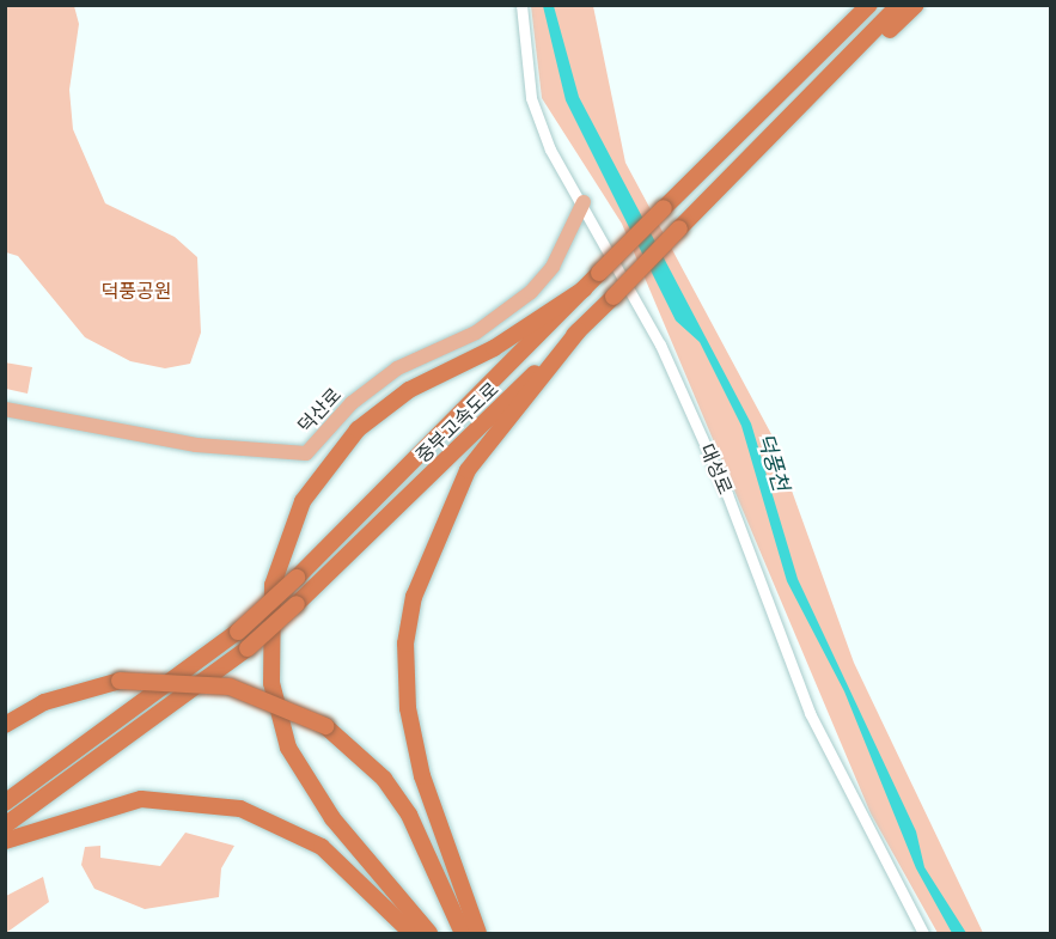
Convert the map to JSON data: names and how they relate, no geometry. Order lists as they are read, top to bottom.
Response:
{
  "streets": {
    "highway": ["중부고속도로"],
    "main road": ["덕산로"],
    "street": ["대성로"]
  },
  "crossings": [
    ["덕산로", "대성로"]
  ],
  "water": ["덕풍천"],
  "parks": ["덕풍공원"]
}
